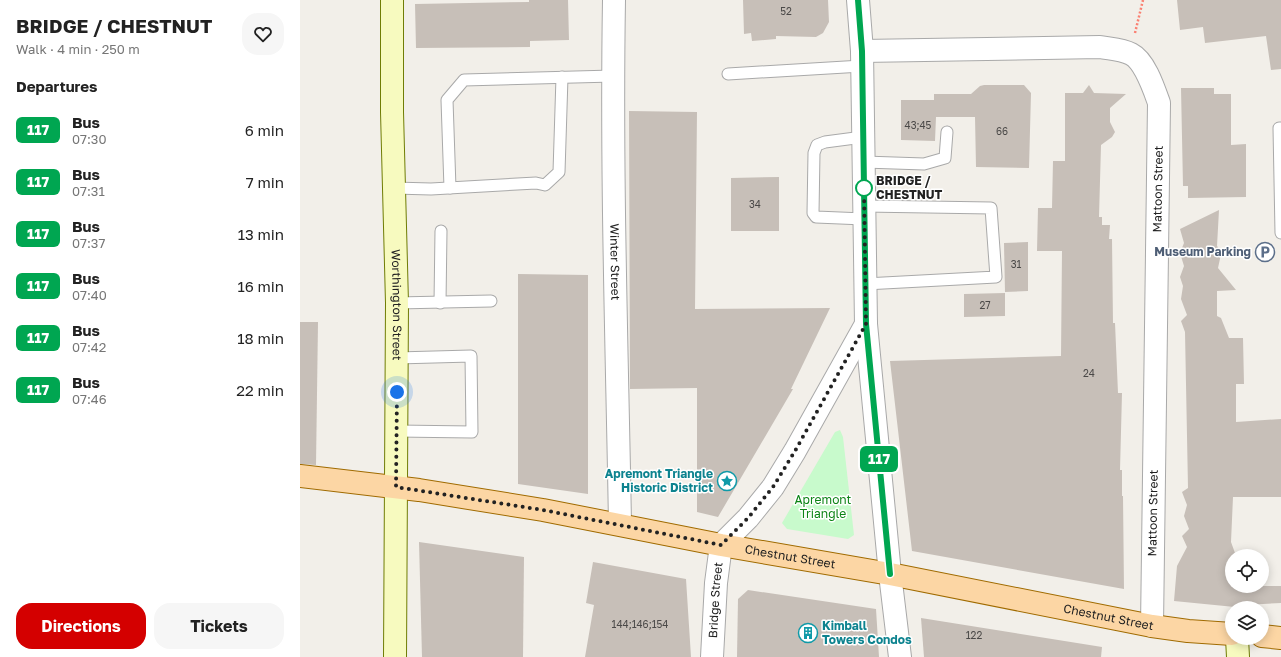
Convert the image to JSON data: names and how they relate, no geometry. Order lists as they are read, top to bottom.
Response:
{
  "streets": {
    "main road": ["Worthington Street", "Chestnut Street"],
    "street": ["Mattoon Street", "Winter Street", "Bridge Street"]
  },
  "crossings": [
    ["Mattoon Street", "Chestnut Street"],
    ["Winter Street", "Chestnut Street"],
    ["Worthington Street", "Chestnut Street"],
    ["Chestnut Street", "Bridge Street"]
  ],
  "parks": ["Apremont Triangle"],
  "places": {
    "other": ["BRIDGE / CHESTNUT"],
    "parking": ["Museum Parking"],
    "place": ["Apremont Triangle Historic District"],
    "building": ["Kimball Towers Condos"]
  },
  "lines": ["bus line 117"],
  "house_numbers": [
    "52",
    "43;45",
    "66",
    "34",
    "31",
    "27",
    "24",
    "144;146;154",
    "122"
  ],
  "page": {
    "heading": [
      ["BRIDGE / CHESTNUT", "Walk · 4 min · 250 m"],
      "Departures"
    ],
    "on_map": "117",
    "list": [
      {
        "mark": "117",
        "name": "Bus",
        "note": "07:30",
        "value": "6 min"
      },
      {
        "mark": "117",
        "name": "Bus",
        "note": "07:31",
        "value": "7 min"
      },
      {
        "mark": "117",
        "name": "Bus",
        "note": "07:37",
        "value": "13 min"
      },
      {
        "mark": "117",
        "name": "Bus",
        "note": "07:40",
        "value": "16 min"
      },
      {
        "mark": "117",
        "name": "Bus",
        "note": "07:42",
        "value": "18 min"
      },
      {
        "mark": "117",
        "name": "Bus",
        "note": "07:46",
        "value": "22 min"
      }
    ],
    "buttons": ["Directions", "Tickets"]
  }
}
